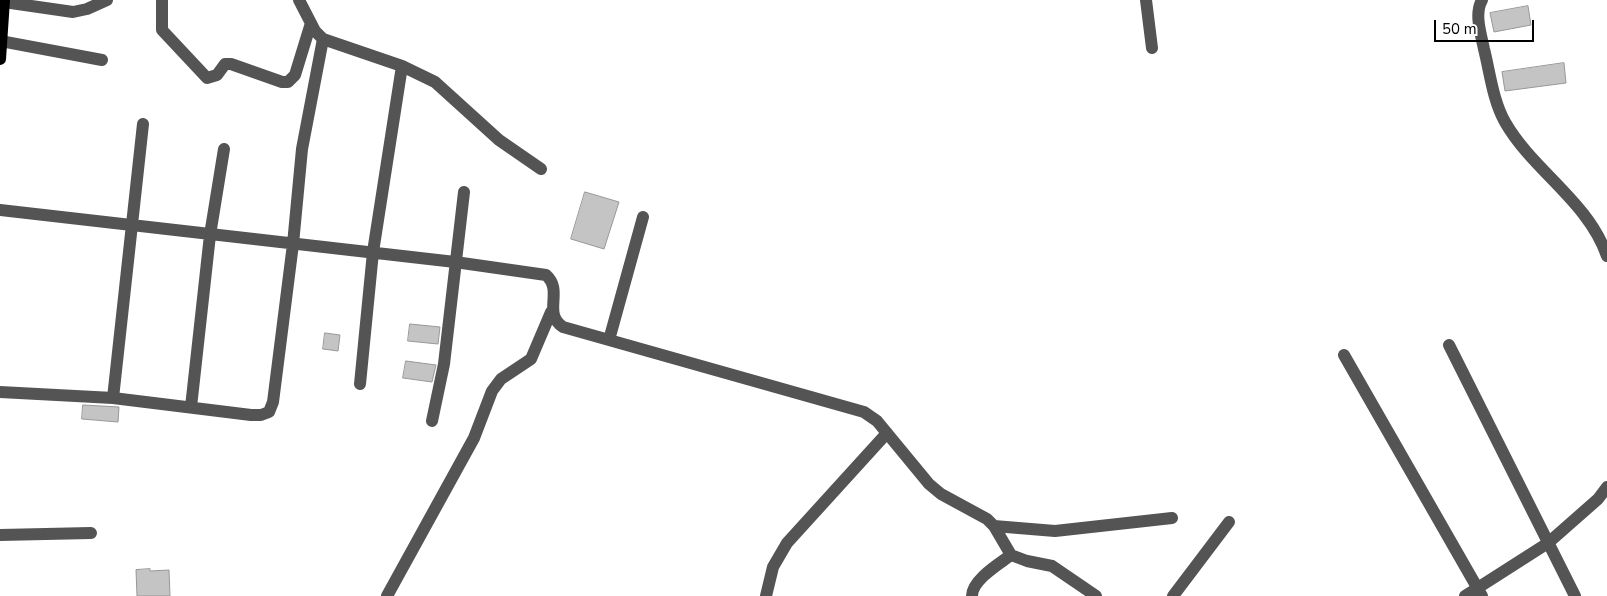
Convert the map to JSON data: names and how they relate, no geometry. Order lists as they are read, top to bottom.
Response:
{
  "scale_bar": "50 m"
}
